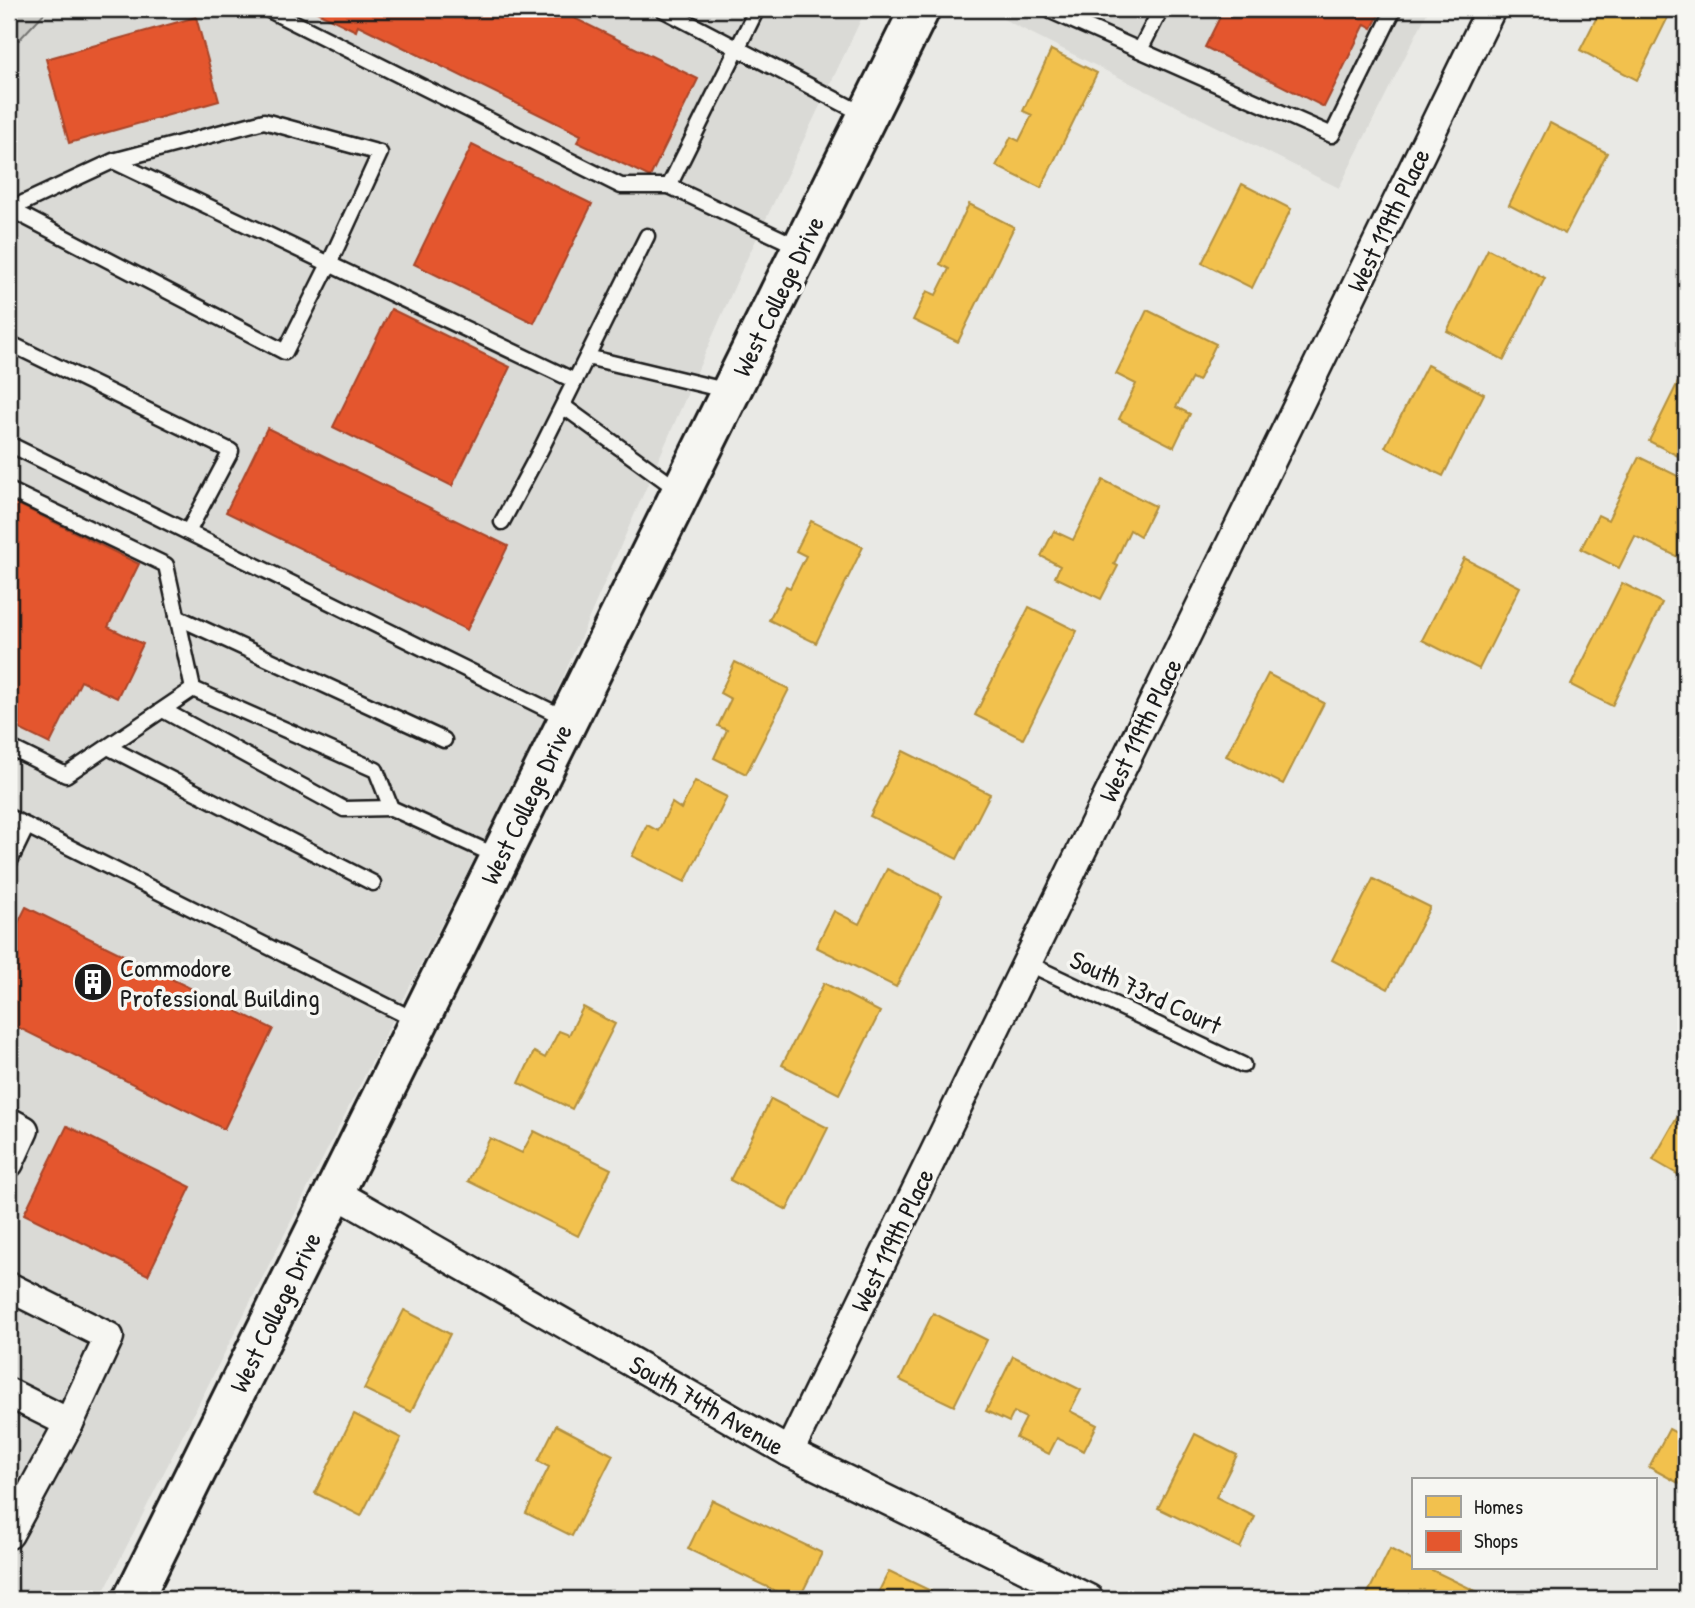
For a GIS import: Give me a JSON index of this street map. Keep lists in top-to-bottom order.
{
  "streets": {
    "main road": ["West College Drive"],
    "street": ["West 119th Place", "South 74th Avenue"],
    "lane": ["South 73rd Court"]
  },
  "crossings": [
    ["West 119th Place", "South 73rd Court"],
    ["West 119th Place", "South 74th Avenue"],
    ["West College Drive", "South 74th Avenue"]
  ],
  "places": {
    "building": ["Commodore Professional Building"]
  },
  "legend": ["Homes", "Shops"]
}
